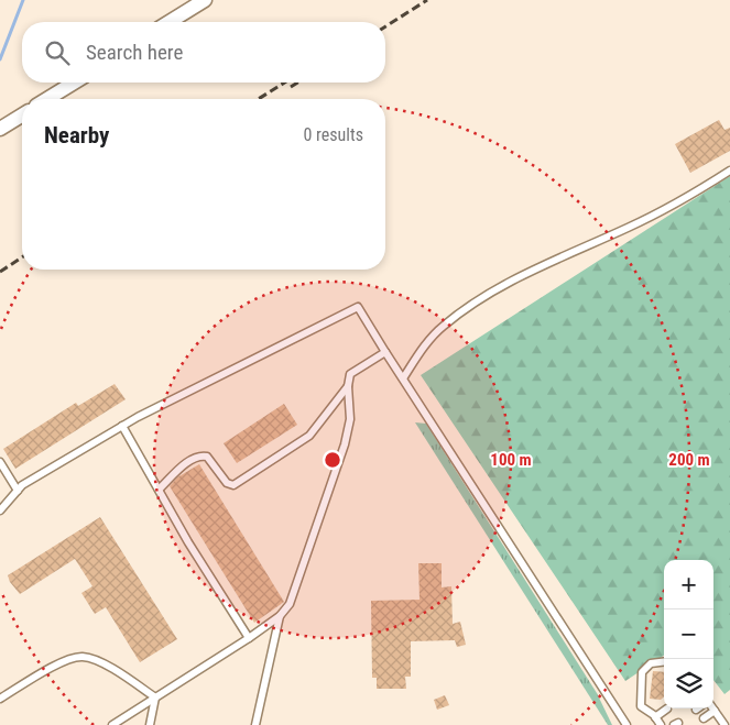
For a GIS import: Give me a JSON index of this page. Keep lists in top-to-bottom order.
{
  "page": {
    "search": "Search here",
    "heading": ["Nearby", "0 results"],
    "map_buttons": ["+", "−"]
  },
  "rings": ["100 m", "200 m"]
}
